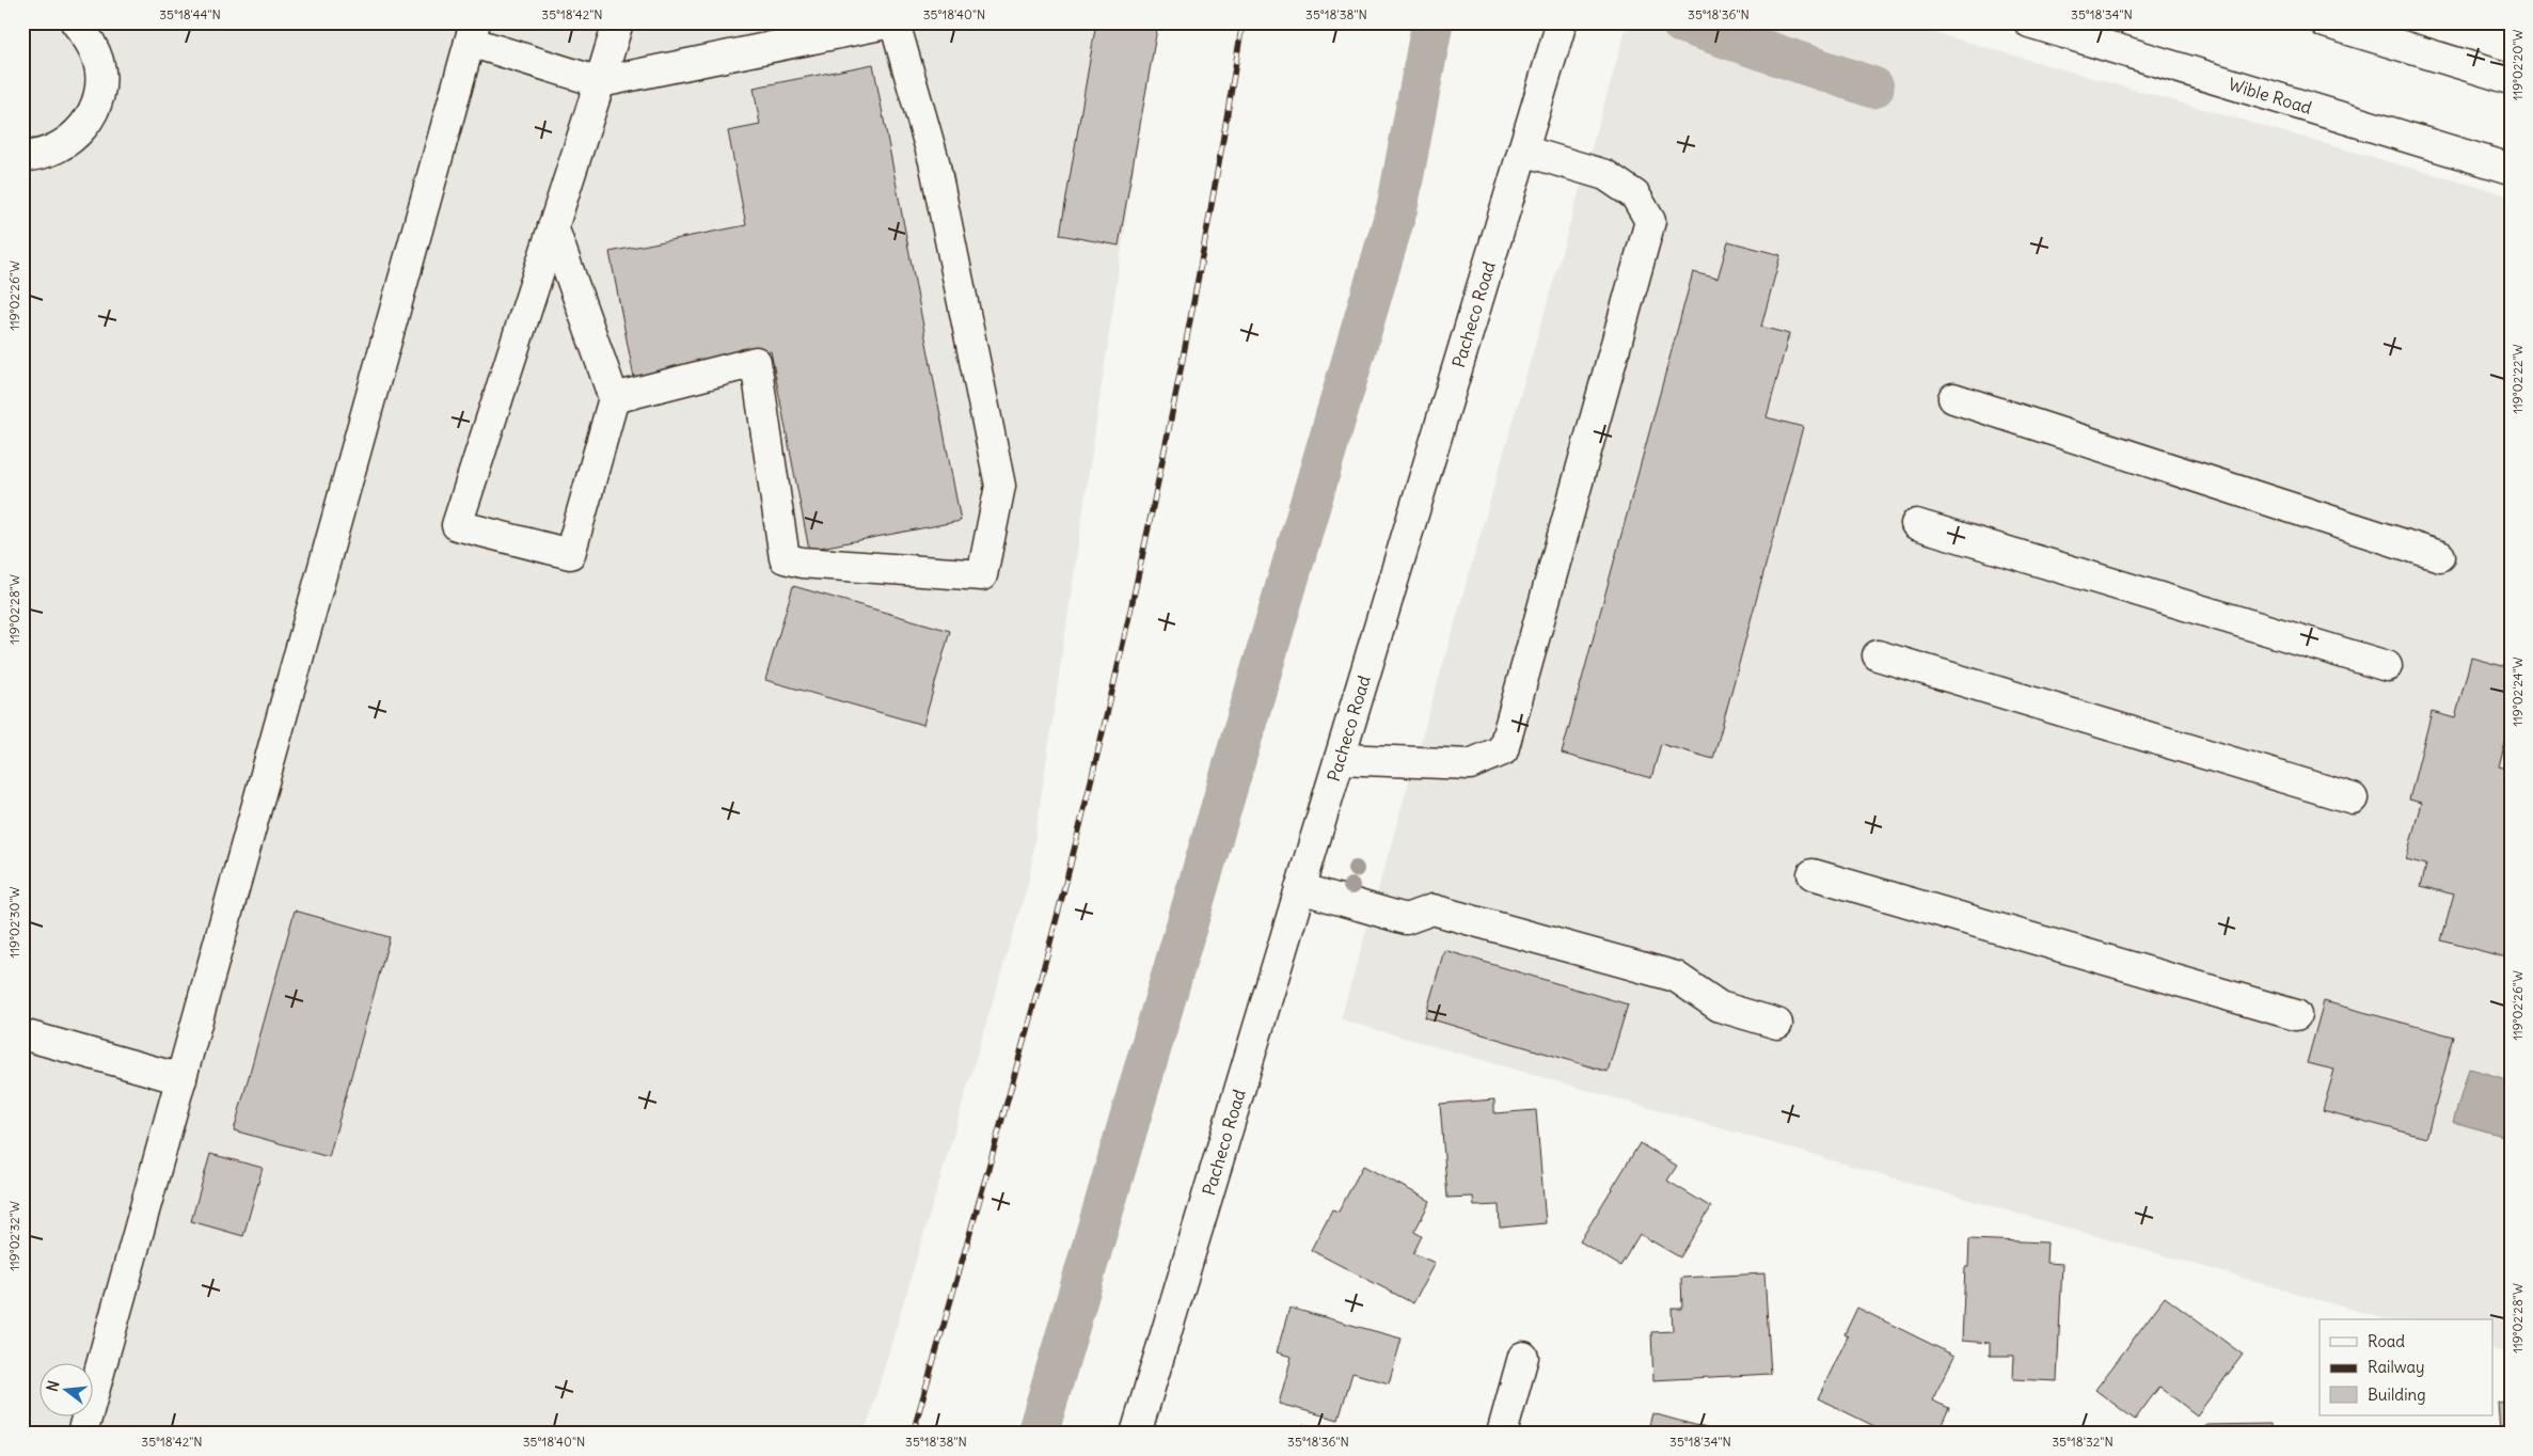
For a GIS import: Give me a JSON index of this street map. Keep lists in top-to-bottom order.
{
  "streets": {
    "street": ["Wible Road", "Pacheco Road"]
  },
  "legend": ["Road", "Railway", "Building"],
  "north": "left",
  "coordinates": [
    "35°18'44\"N",
    "35°18'42\"N",
    "35°18'40\"N",
    "35°18'38\"N",
    "35°18'36\"N",
    "35°18'34\"N",
    "119°02'20\"W",
    "119°02'26\"W",
    "119°02'22\"W",
    "119°02'28\"W",
    "119°02'24\"W",
    "119°02'30\"W",
    "119°02'32\"W",
    "35°18'32\"N"
  ]
}
